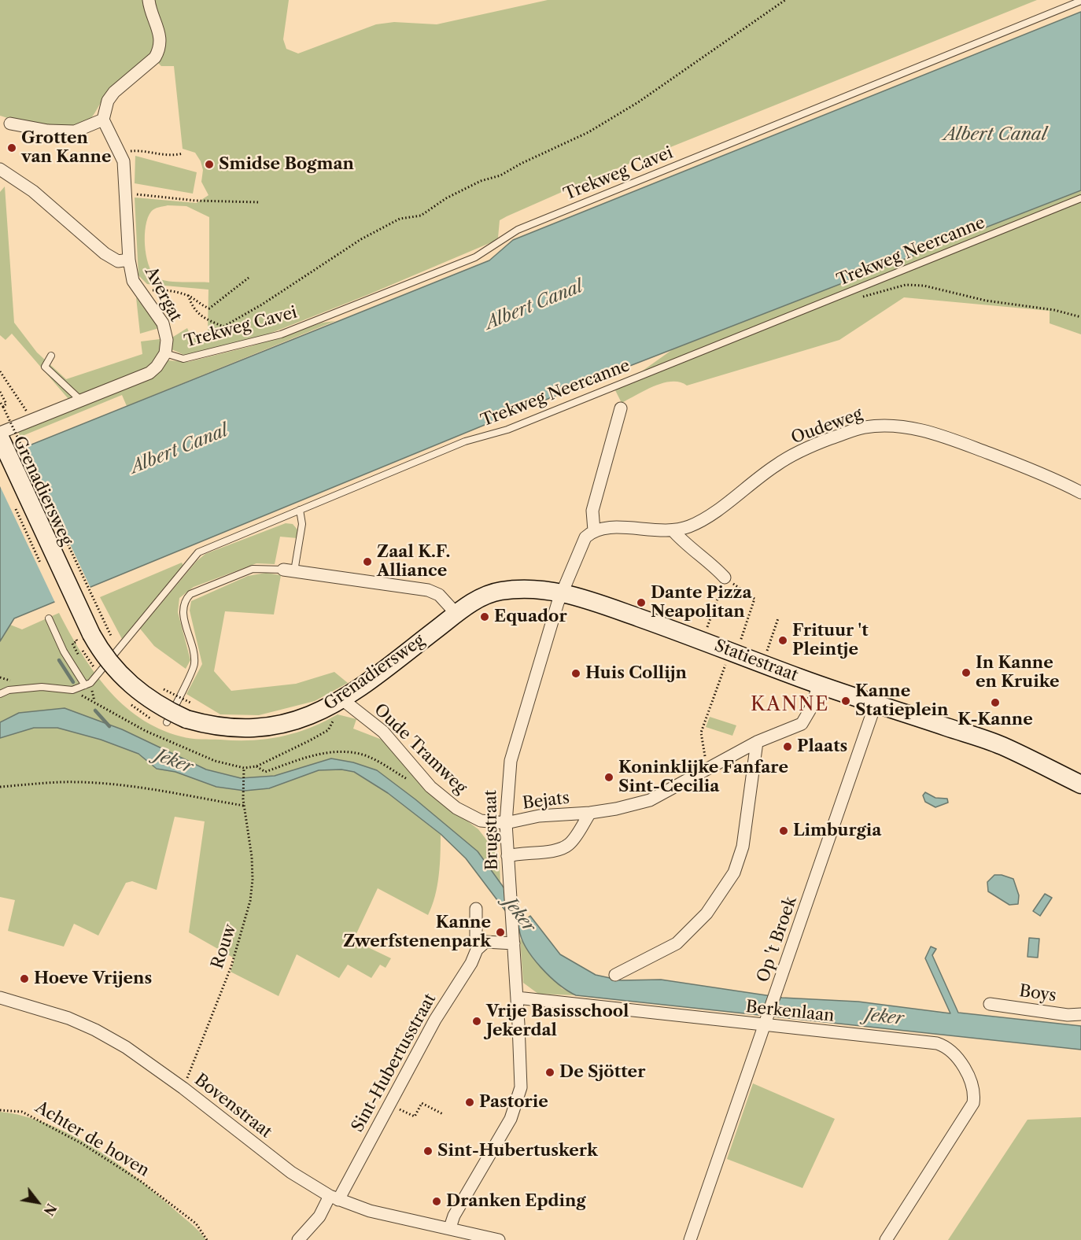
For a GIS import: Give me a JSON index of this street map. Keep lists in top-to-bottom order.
{
  "streets": {
    "main road": ["Grenadiersweg", "Statiestraat"],
    "street": [
      "Avergat",
      "Oudeweg",
      "Oude Tramweg",
      "Bejats",
      "Brugstraat",
      "Op 't Broek",
      "Boys",
      "Berkenlaan",
      "Sint-Hubertusstraat",
      "Bovenstraat"
    ],
    "lane": ["Trekweg Cavei", "Trekweg Neercanne"],
    "path": ["Rouw", "Achter de hoven"]
  },
  "crossings": [
    ["Trekweg Cavei", "Avergat"],
    ["Grenadiersweg", "Statiestraat"],
    ["Grenadiersweg", "Oude Tramweg"],
    ["Grenadiersweg", "Brugstraat"],
    ["Statiestraat", "Bejats"],
    ["Statiestraat", "Brugstraat"],
    ["Statiestraat", "Op 't Broek"],
    ["Oude Tramweg", "Bejats"],
    ["Oude Tramweg", "Brugstraat"],
    ["Bejats", "Brugstraat"],
    ["Brugstraat", "Berkenlaan"],
    ["Brugstraat", "Bovenstraat"],
    ["Op 't Broek", "Berkenlaan"],
    ["Rouw", "Bovenstraat"],
    ["Sint-Hubertusstraat", "Bovenstraat"]
  ],
  "districts": ["KANNE"],
  "water": ["Albert Canal", "Jeker"],
  "places": [
    "Grotten van Kanne",
    "Smidse Bogman",
    "Zaal K.F. Alliance",
    "Dante Pizza Neapolitan",
    "Equador",
    "Frituur 't Pleintje",
    "In Kanne en Kruike",
    "Huis Collijn",
    "Kanne Statieplein",
    "K-Kanne",
    "Plaats",
    "Koninklijke Fanfare Sint-Cecilia",
    "Limburgia",
    "Kanne Zwerfstenenpark",
    "Hoeve Vrijens",
    "Vrije Basisschool Jekerdal",
    "De Sjötter",
    "Pastorie",
    "Sint-Hubertuskerk",
    "Dranken Epding"
  ],
  "north": "bottom right"
}
